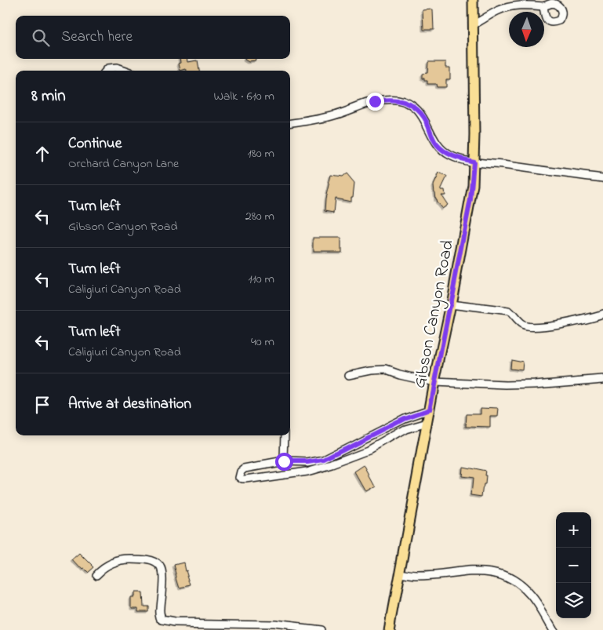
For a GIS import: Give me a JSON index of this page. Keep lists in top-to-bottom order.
{
  "streets": {
    "main road": ["Gibson Canyon Road"]
  },
  "north": "bottom",
  "page": {
    "search": "Search here",
    "heading": ["8 min", "Walk · 610 m"],
    "list": [
      ["Continue", "Orchard Canyon Lane", "180 m"],
      ["Turn left", "Gibson Canyon Road", "280 m"],
      ["Turn left", "Caligiuri Canyon Road", "110 m"],
      ["Turn left", "Caligiuri Canyon Road", "40 m"],
      "Arrive at destination"
    ],
    "map_buttons": ["+", "−"]
  }
}
